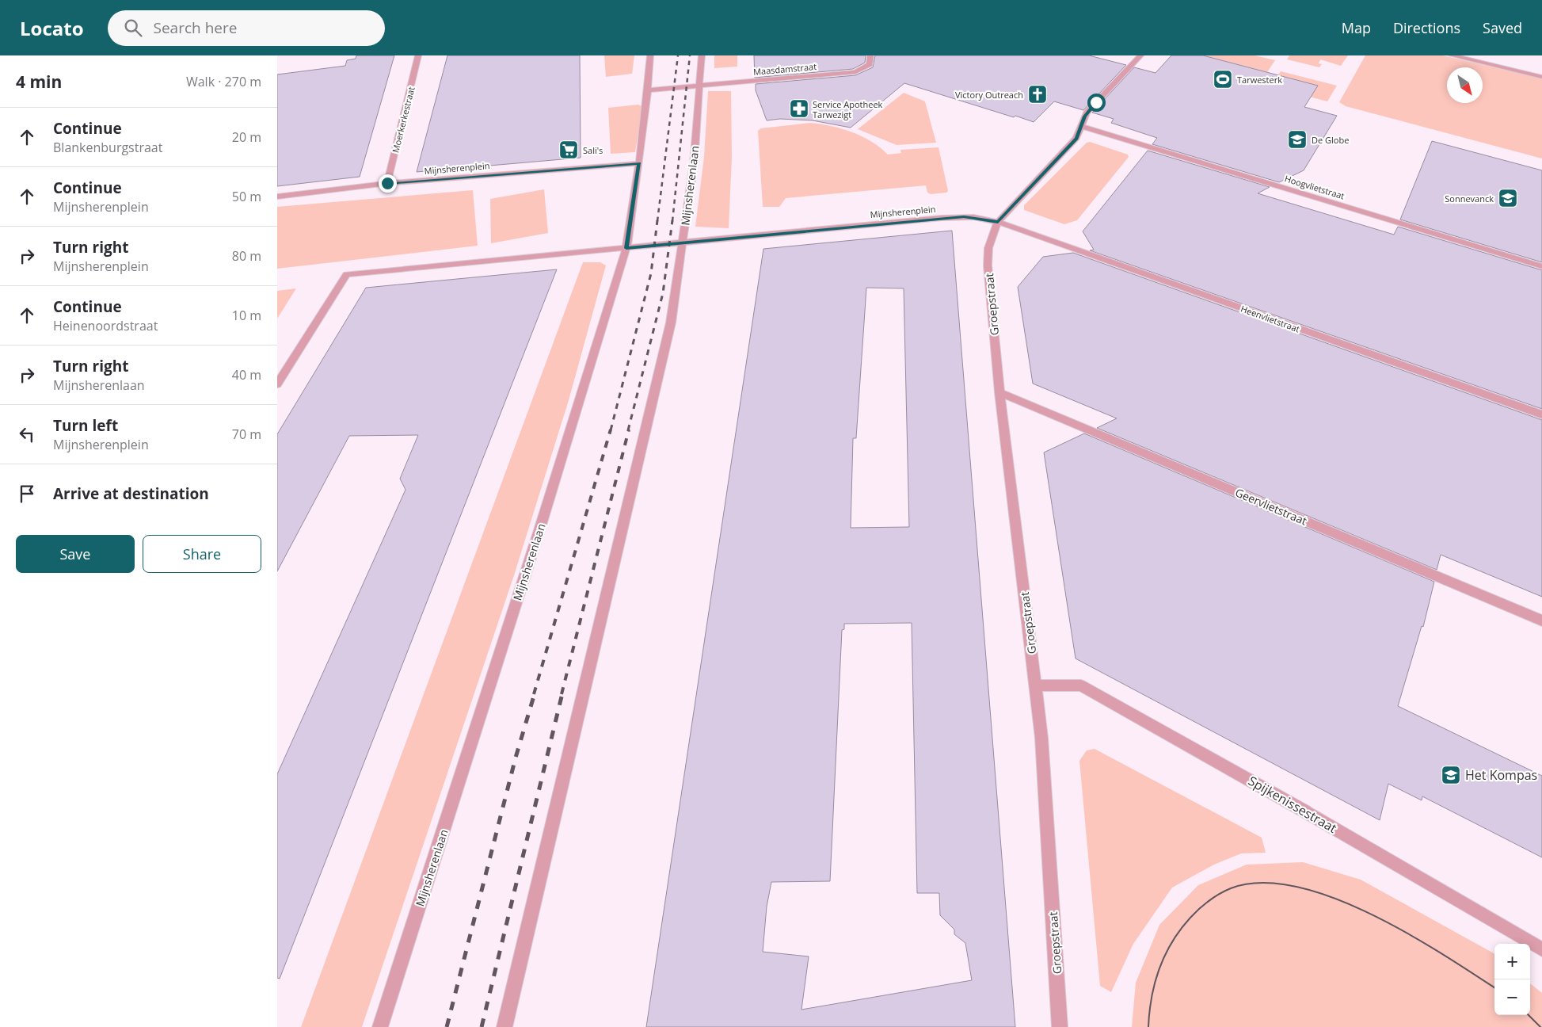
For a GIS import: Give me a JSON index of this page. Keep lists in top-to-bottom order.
{
  "streets": {
    "street": [
      "Maasdamstraat",
      "Moerkerkestraat",
      "Mijnsherenplein",
      "Mijnsherenlaan",
      "Hoogvlietstraat",
      "Groepstraat",
      "Heenvlietstraat",
      "Geervlietstraat",
      "Spijkenissestraat"
    ]
  },
  "crossings": [
    ["Maasdamstraat", "Mijnsherenlaan"],
    ["Moerkerkestraat", "Mijnsherenplein"],
    ["Mijnsherenplein", "Mijnsherenlaan"],
    ["Mijnsherenplein", "Groepstraat"],
    ["Mijnsherenplein", "Heenvlietstraat"],
    ["Groepstraat", "Heenvlietstraat"],
    ["Groepstraat", "Geervlietstraat"],
    ["Groepstraat", "Spijkenissestraat"]
  ],
  "places": {
    "sports": ["Tarwesterk"],
    "church": ["Victory Outreach"],
    "pharmacy": ["Service Apotheek Tarwezigt"],
    "school or university": ["De Globe", "Sonnevanck", "Het Kompas"],
    "supermarket": ["Sali's"]
  },
  "north": "bottom right",
  "page": {
    "header": "Locato",
    "search": "Search here",
    "nav": ["Map", "Directions", "Saved"],
    "heading": ["4 min", "Walk · 270 m"],
    "list": [
      ["Continue", "Blankenburgstraat", "20 m"],
      ["Continue", "Mijnsherenplein", "50 m"],
      ["Turn right", "Mijnsherenplein", "80 m"],
      ["Continue", "Heinenoordstraat", "10 m"],
      ["Turn right", "Mijnsherenlaan", "40 m"],
      ["Turn left", "Mijnsherenplein", "70 m"],
      "Arrive at destination"
    ],
    "buttons": ["Save", "Share"],
    "map_buttons": ["+", "−"]
  }
}
